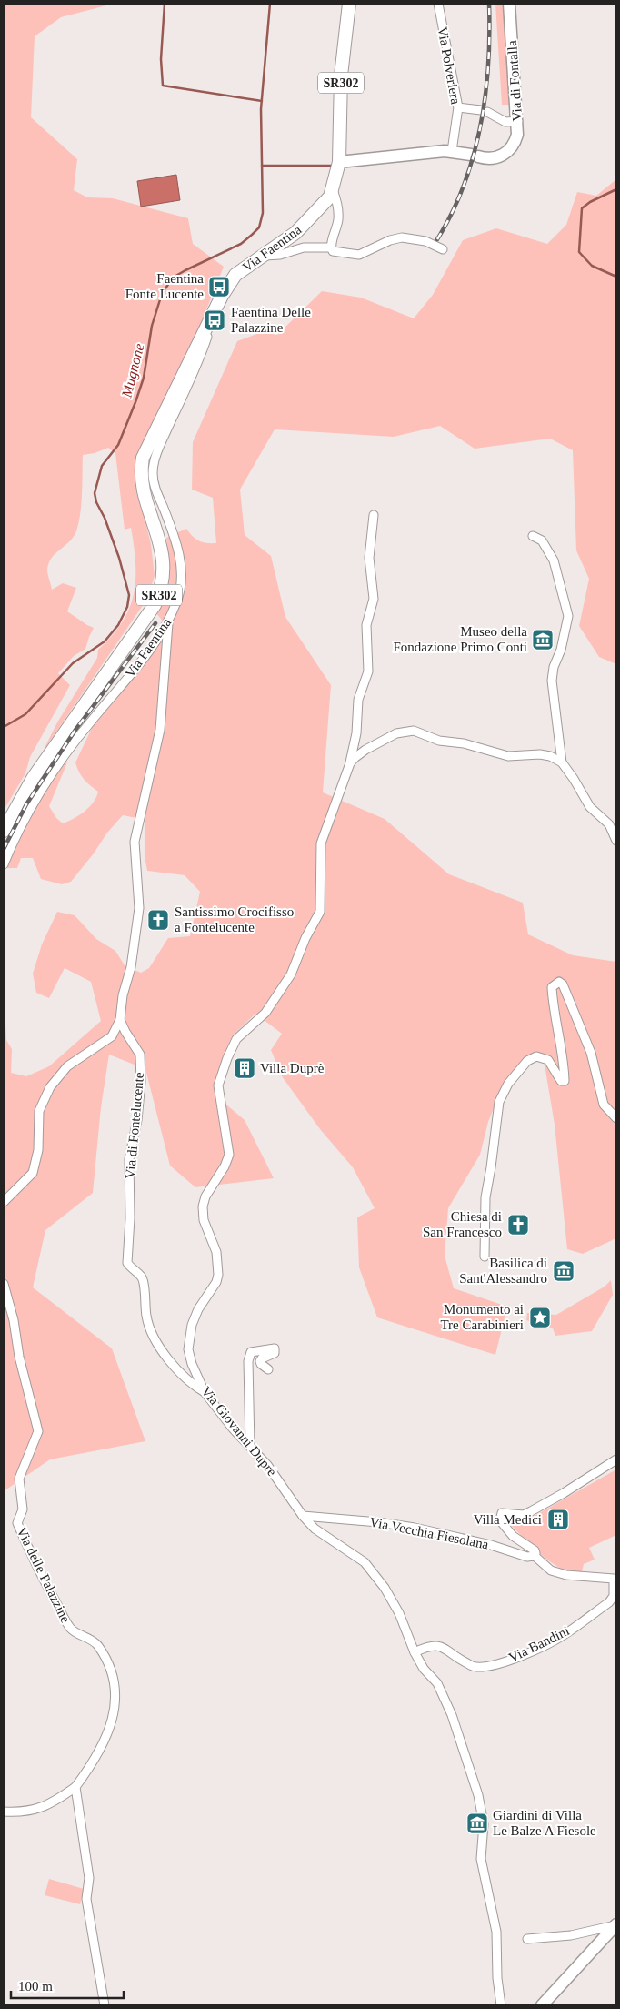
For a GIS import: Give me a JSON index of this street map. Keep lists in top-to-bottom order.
{
  "streets": {
    "main road": ["SR302", "Via Faentina"],
    "street": [
      "Via Polveriera",
      "Via di Fontalla",
      "Via di Fontelucente",
      "Via Giovanni Duprè",
      "Via Vecchia Fiesolana",
      "Via delle Palazzine",
      "Via Bandini"
    ]
  },
  "crossings": [
    ["Via Polveriera", "Via di Fontalla"],
    ["Via di Fontelucente", "Via Giovanni Duprè"],
    ["Via Giovanni Duprè", "Via Vecchia Fiesolana"],
    ["Via Vecchia Fiesolana", "Via Bandini"]
  ],
  "water": ["Mugnone"],
  "places": {
    "bus stop": ["Faentina Fonte Lucente", "Faentina Delle Palazzine"],
    "museum": ["Museo della Fondazione Primo Conti", "Basilica di Sant'Alessandro", "Giardini di Villa Le Balze A Fiesole"],
    "church": ["Santissimo Crocifisso a Fontelucente", "Chiesa di San Francesco"],
    "building": ["Villa Duprè", "Villa Medici"],
    "place": ["Monumento ai Tre Carabinieri"]
  },
  "scale_bar": "100 m"
}
